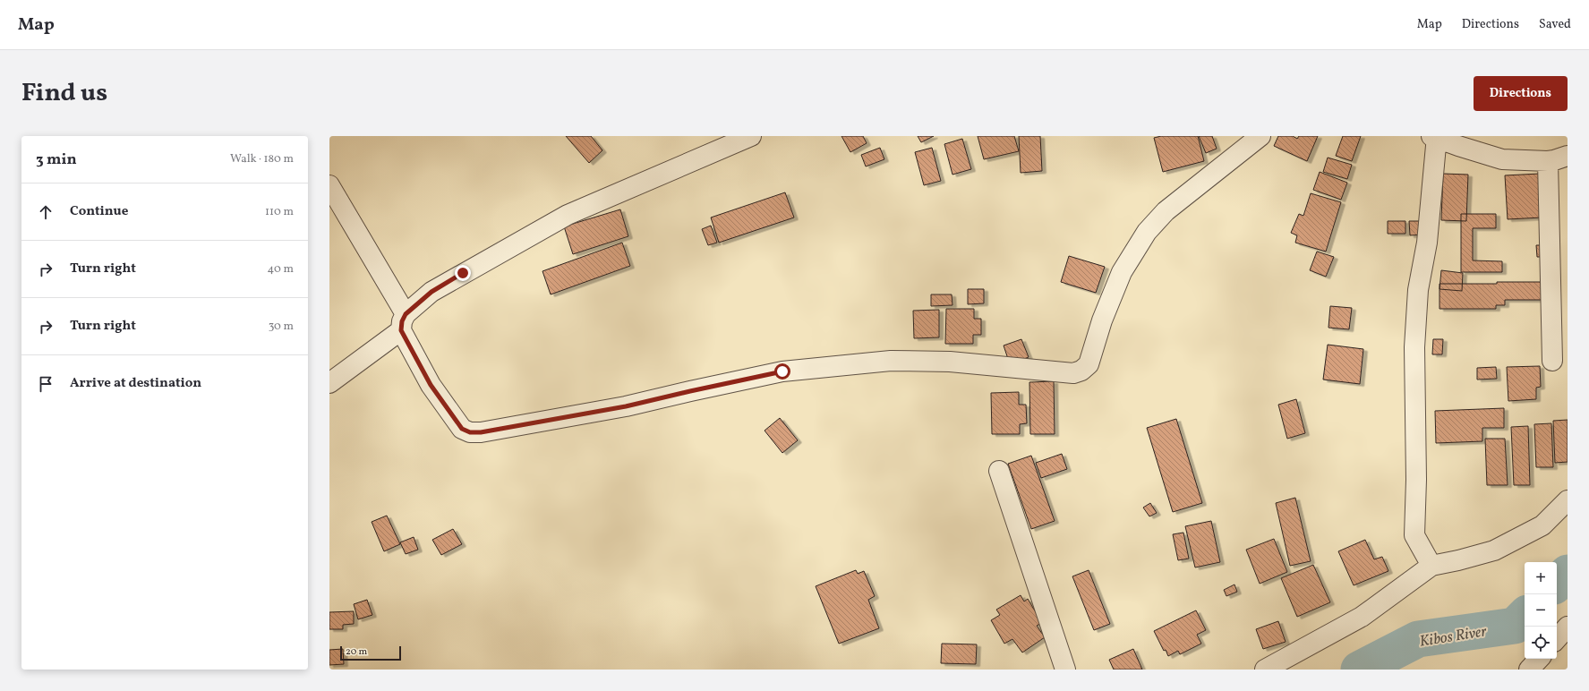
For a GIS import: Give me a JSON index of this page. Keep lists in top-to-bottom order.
{
  "water": ["Kibos River"],
  "scale_bar": "20 m",
  "page": {
    "header": "Map",
    "nav": ["Map", "Directions", "Saved"],
    "title": "Find us",
    "buttons": "Directions",
    "heading": ["3 min", "Walk · 180 m"],
    "list": [
      ["Continue", "110 m"],
      ["Turn right", "40 m"],
      ["Turn right", "30 m"],
      "Arrive at destination"
    ],
    "map_buttons": ["+", "−"],
    "scale": "20 m"
  }
}
